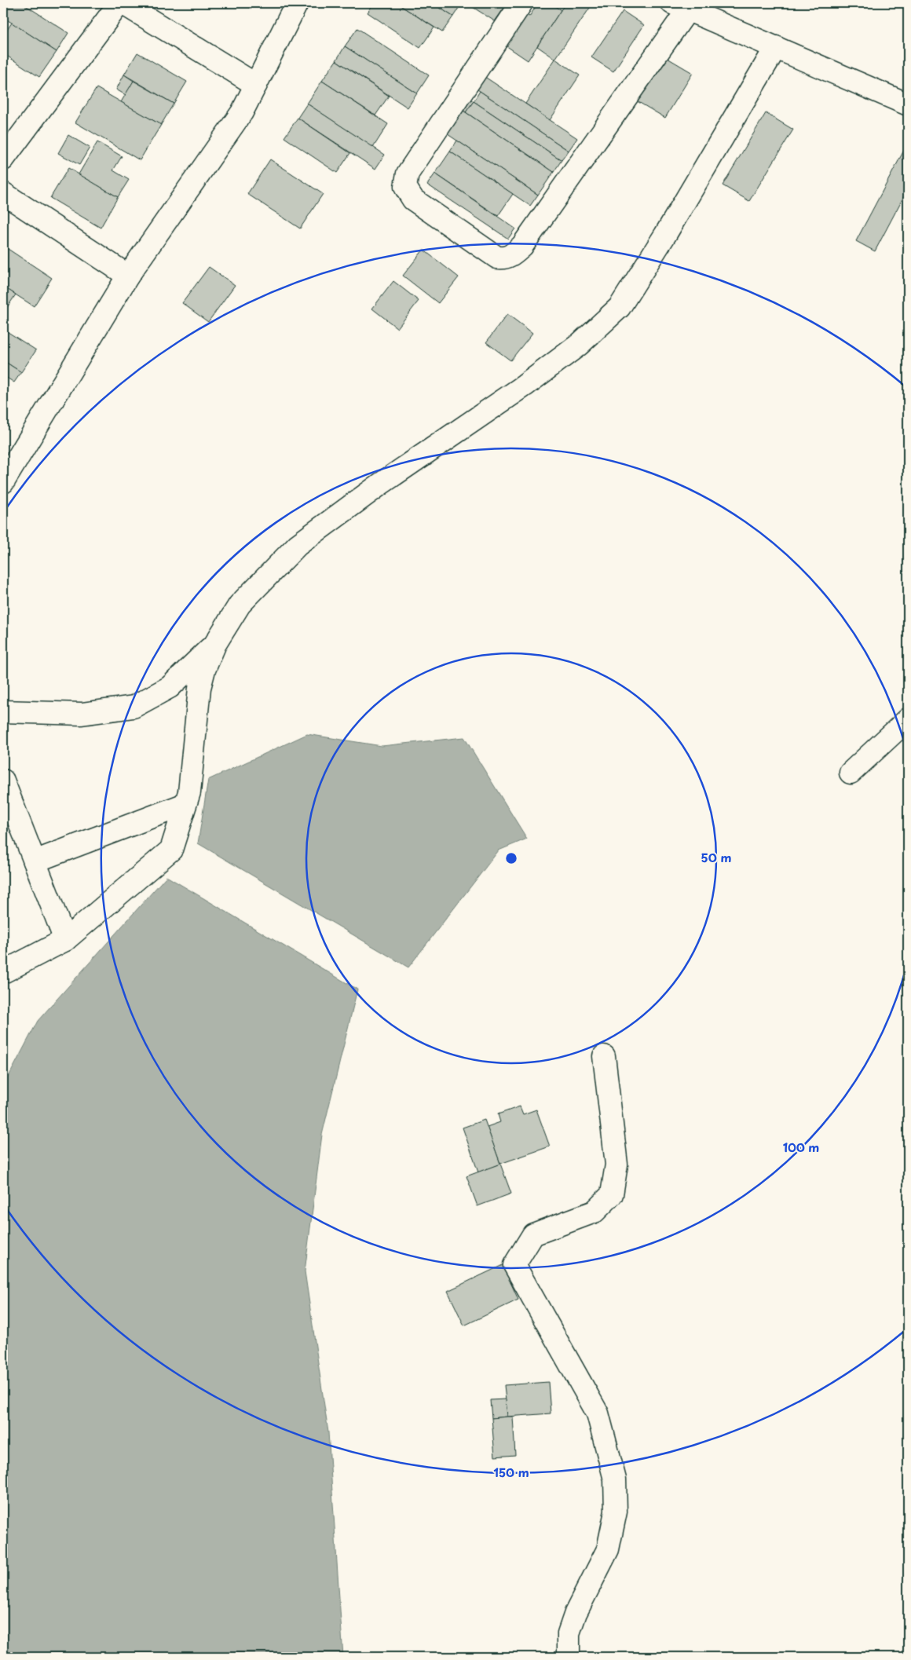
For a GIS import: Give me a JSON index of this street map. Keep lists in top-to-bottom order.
{
  "rings": ["50 m", "100 m", "150 m"]
}
